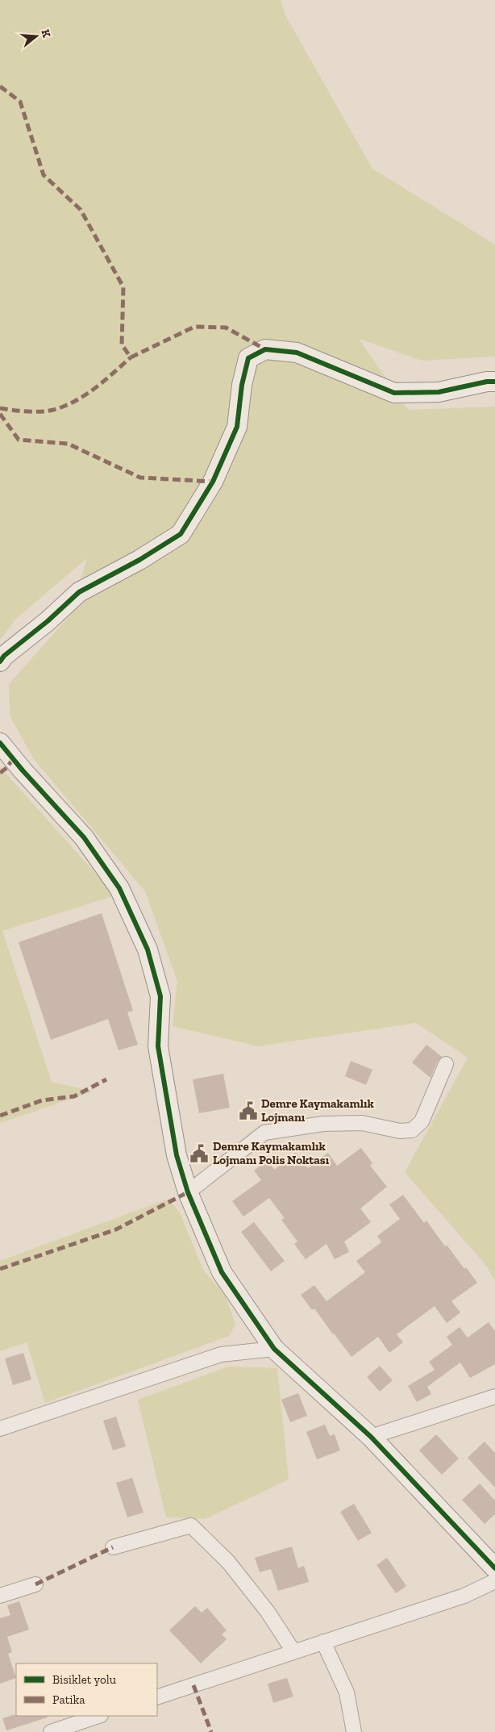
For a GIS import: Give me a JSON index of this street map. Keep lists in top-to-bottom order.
{
  "places": {
    "public building": ["Demre Kaymakamlık Lojmanı", "Demre Kaymakamlık Lojmanı Polis Noktası"]
  },
  "legend": ["Bisiklet yolu", "Patika"],
  "north": "right"
}
